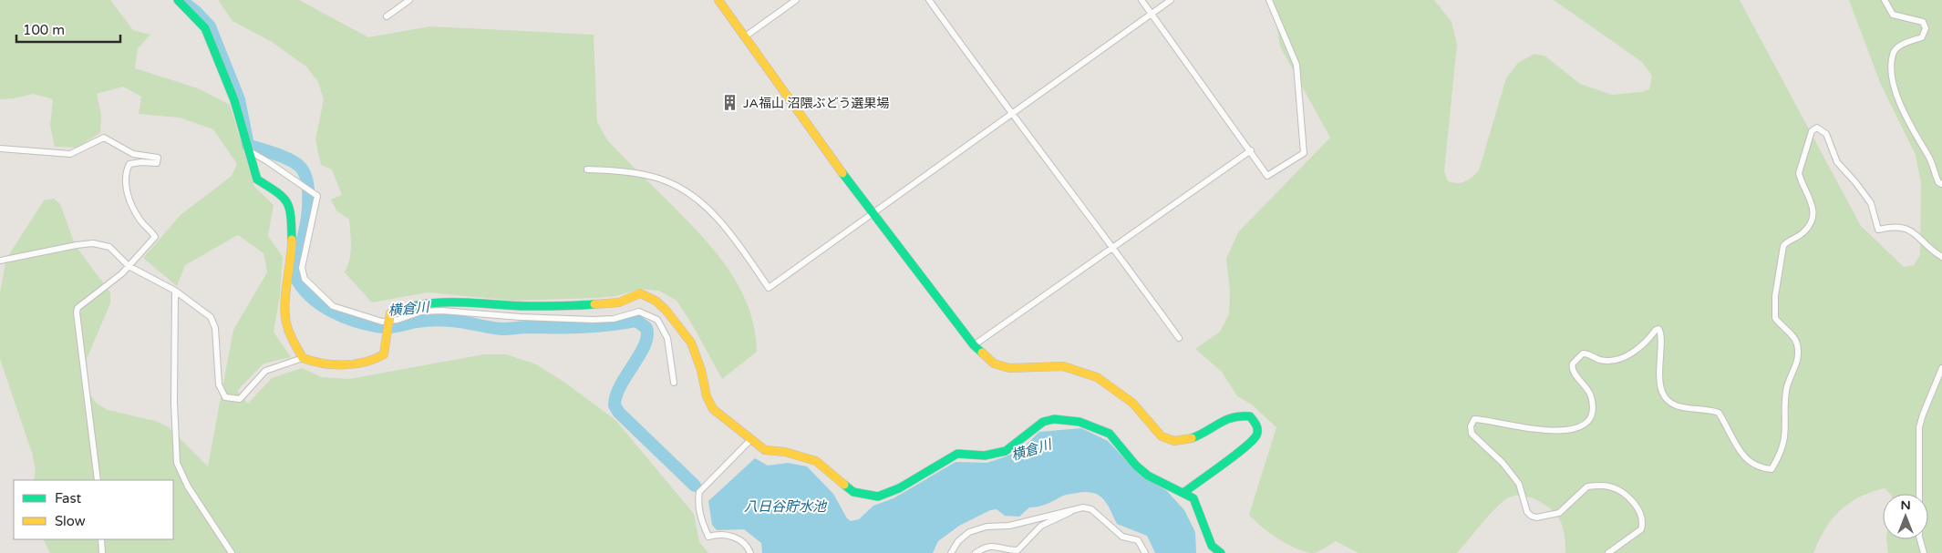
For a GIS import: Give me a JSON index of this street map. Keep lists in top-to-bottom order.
{
  "water": ["横倉川", "八日谷貯水池"],
  "places": {
    "building": ["JA福山 沼隈ぶどう選果場"]
  },
  "legend": ["Fast", "Slow"],
  "scale_bar": "100 m",
  "north": "top"
}
